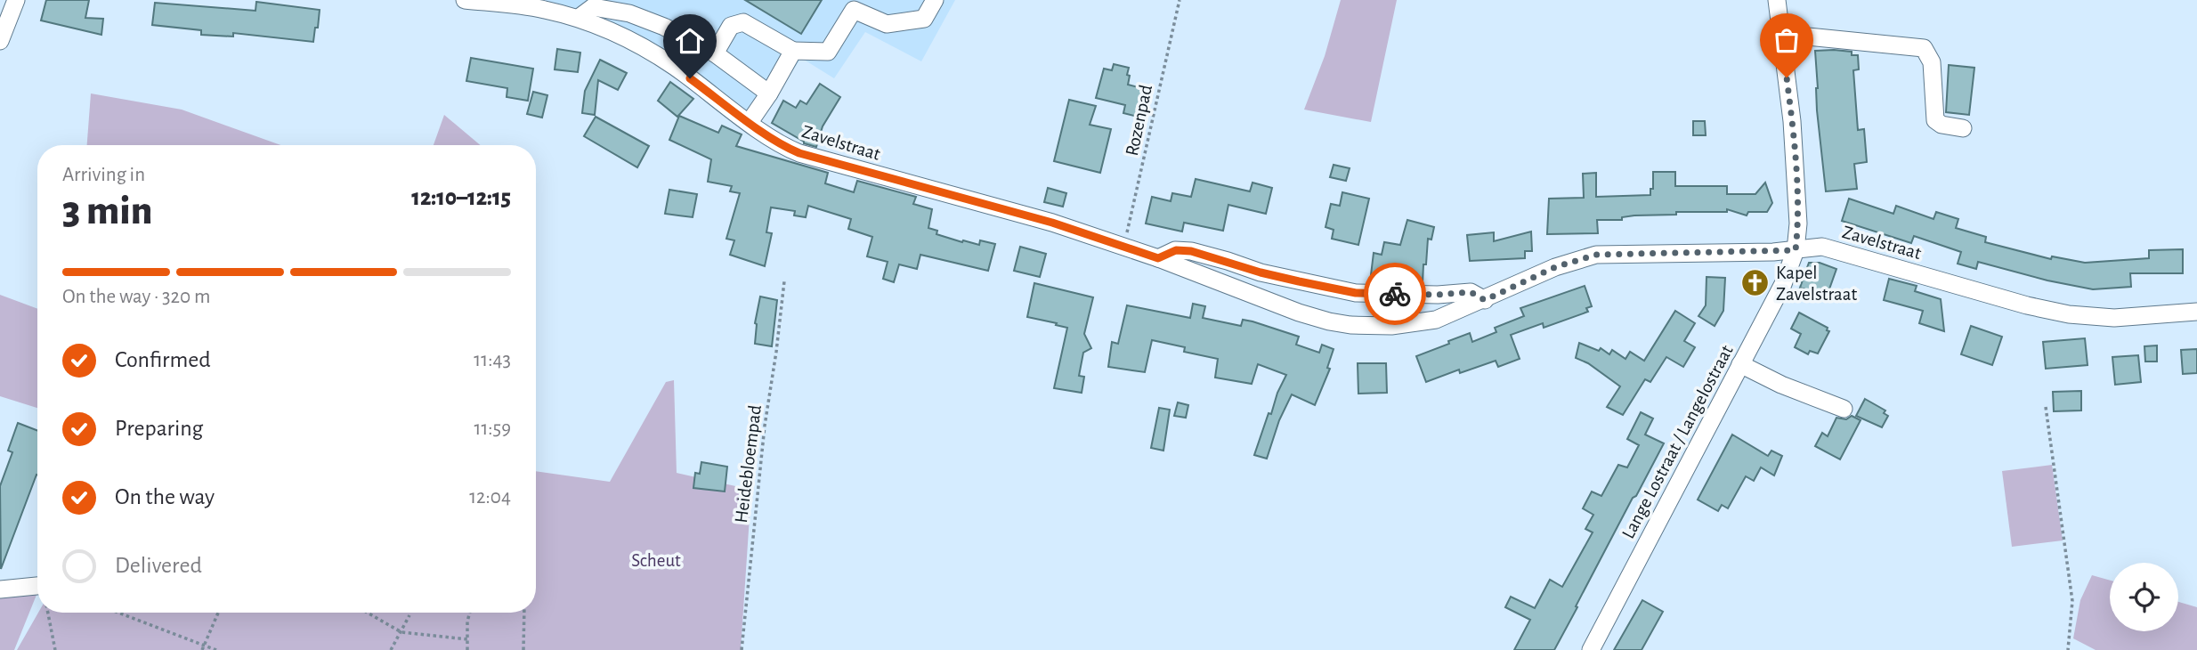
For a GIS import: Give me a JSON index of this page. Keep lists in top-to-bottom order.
{
  "streets": {
    "street": ["Zavelstraat", "Lange Lostraat / Langelostraat"],
    "path": ["Rozenpad", "Heidebloempad"]
  },
  "crossings": [
    ["Rozenpad", "Zavelstraat"],
    ["Zavelstraat", "Lange Lostraat / Langelostraat"]
  ],
  "parks": ["Scheut"],
  "places": {
    "church": ["Kapel Zavelstraat"]
  },
  "page": {
    "heading": ["3 min", "Arriving in", "12:10–12:15"],
    "bar": "On the way · 320 m",
    "list": [
      ["Confirmed", "11:43"],
      ["Preparing", "11:59"],
      ["On the way", "12:04"],
      "Delivered"
    ]
  }
}
